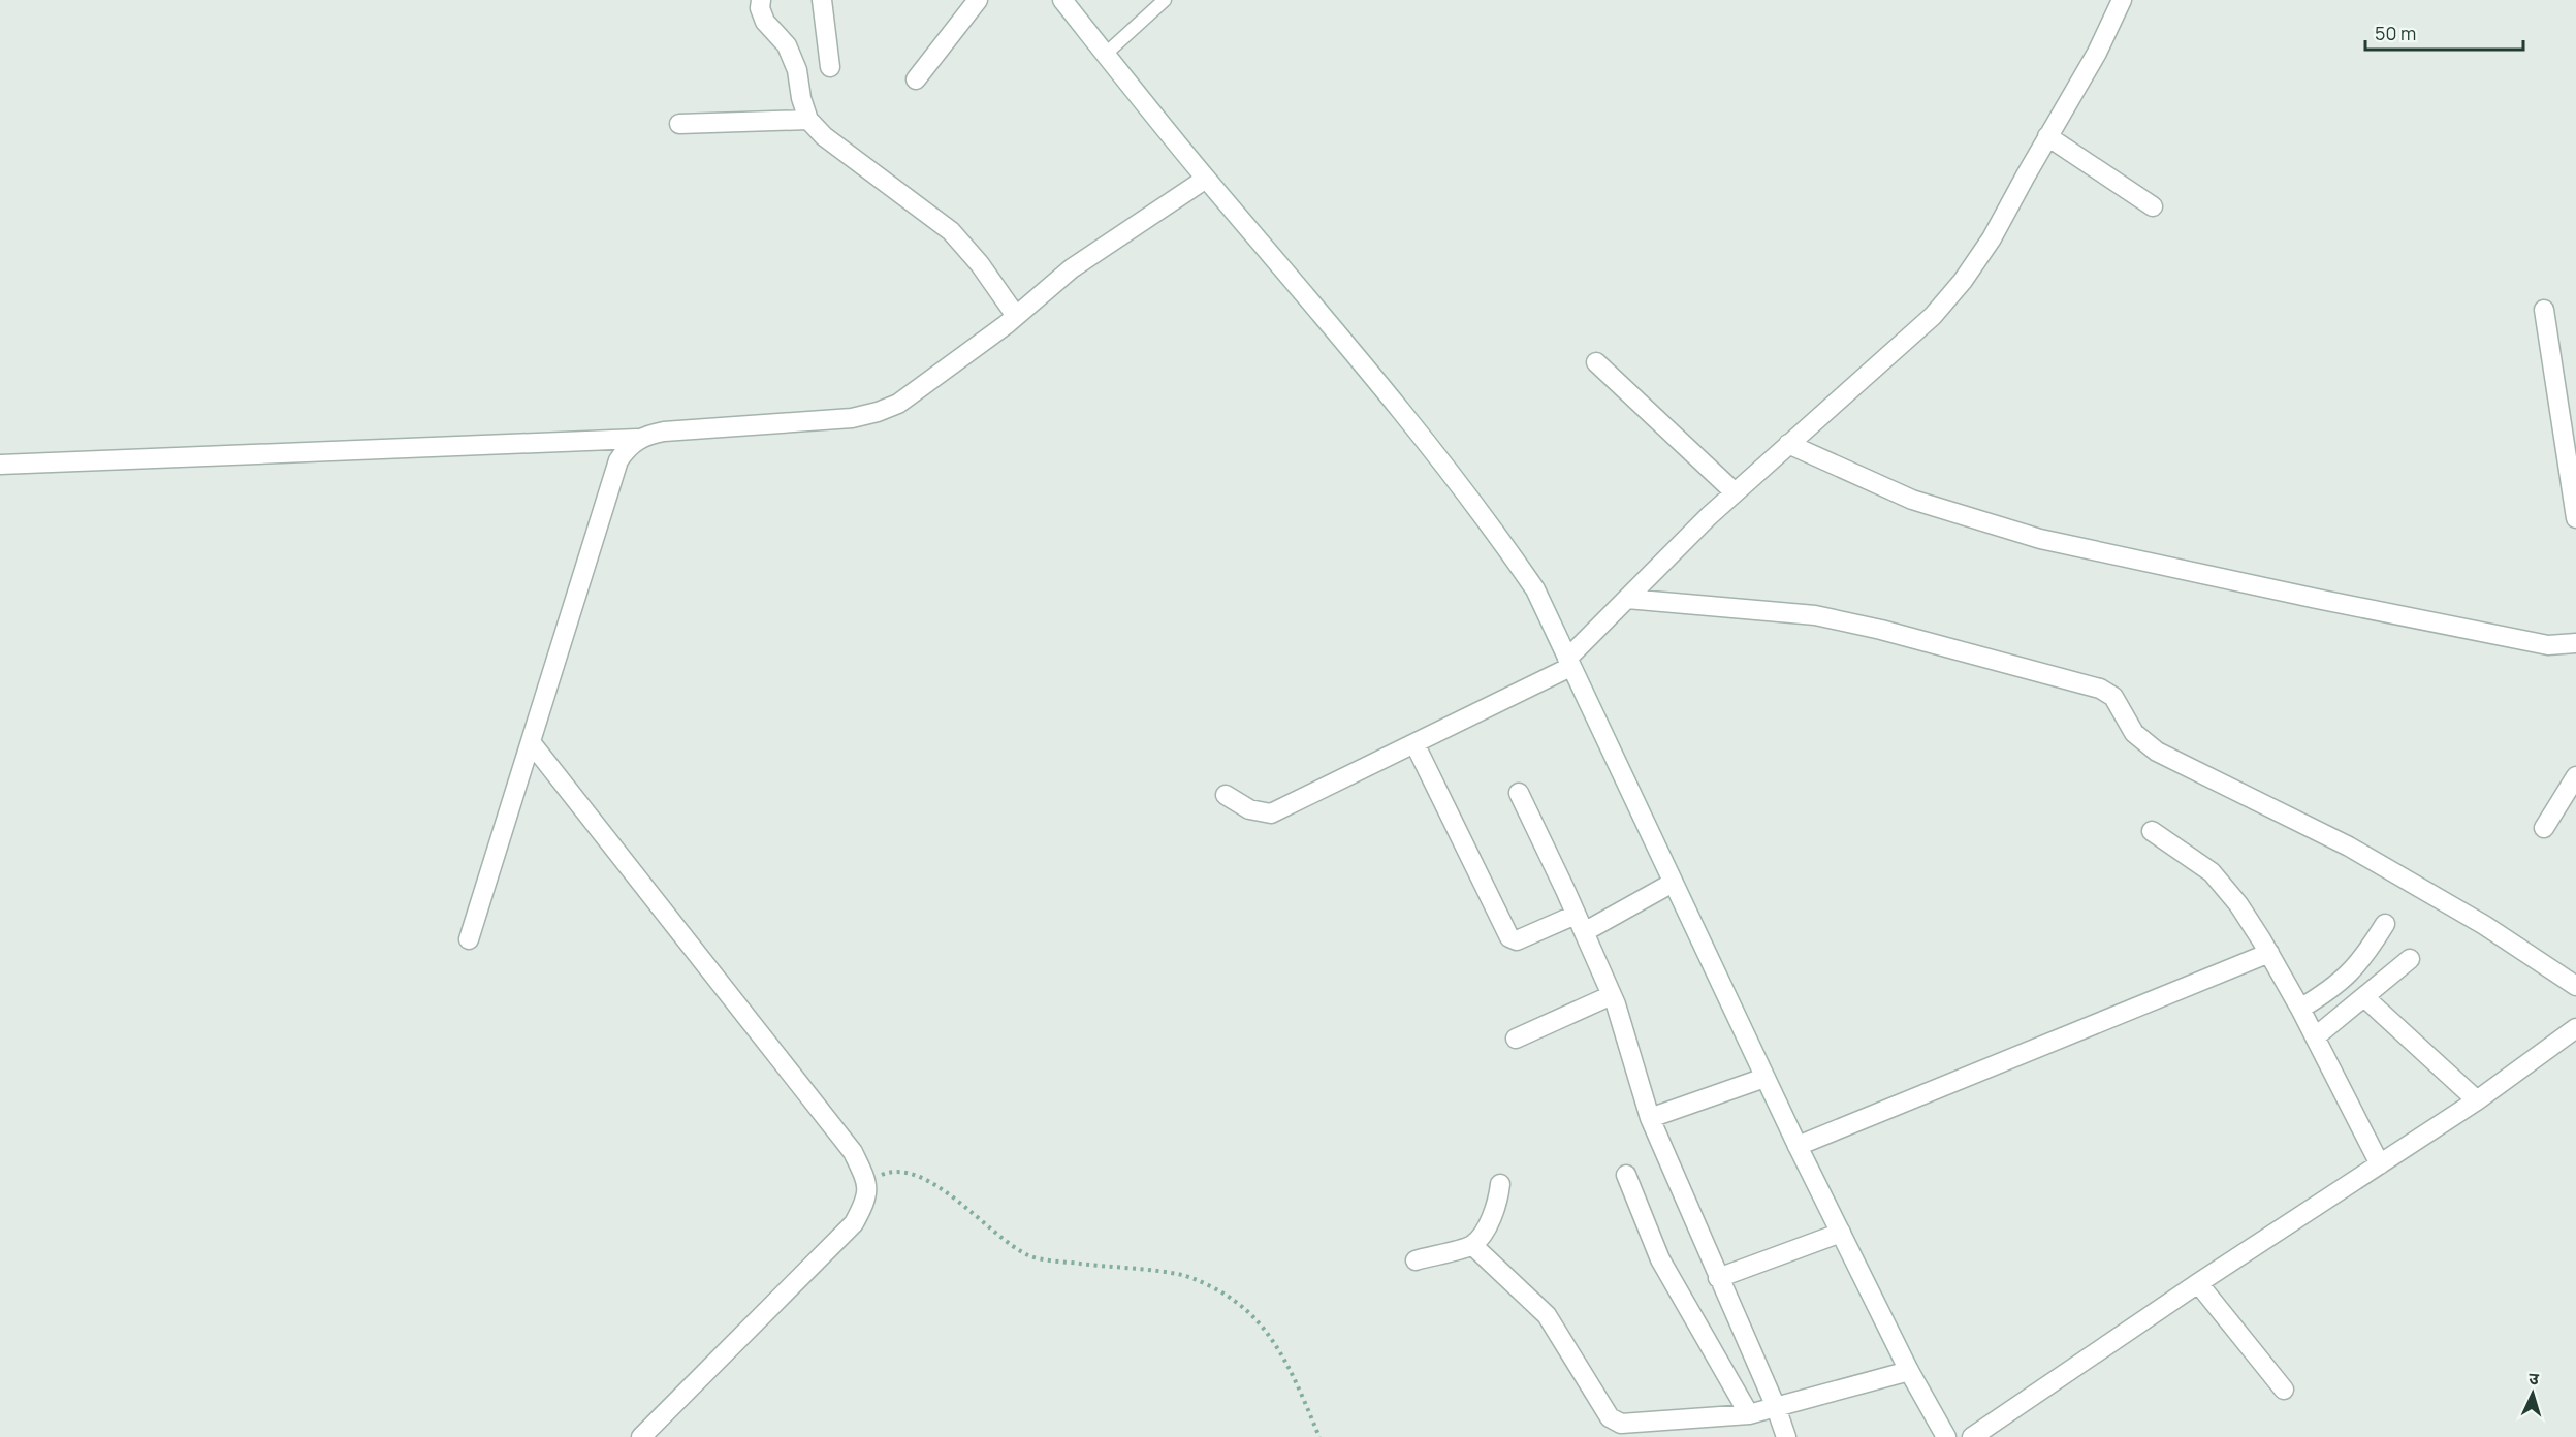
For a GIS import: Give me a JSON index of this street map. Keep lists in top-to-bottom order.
{
  "scale_bar": "50 m",
  "north": "top"
}
